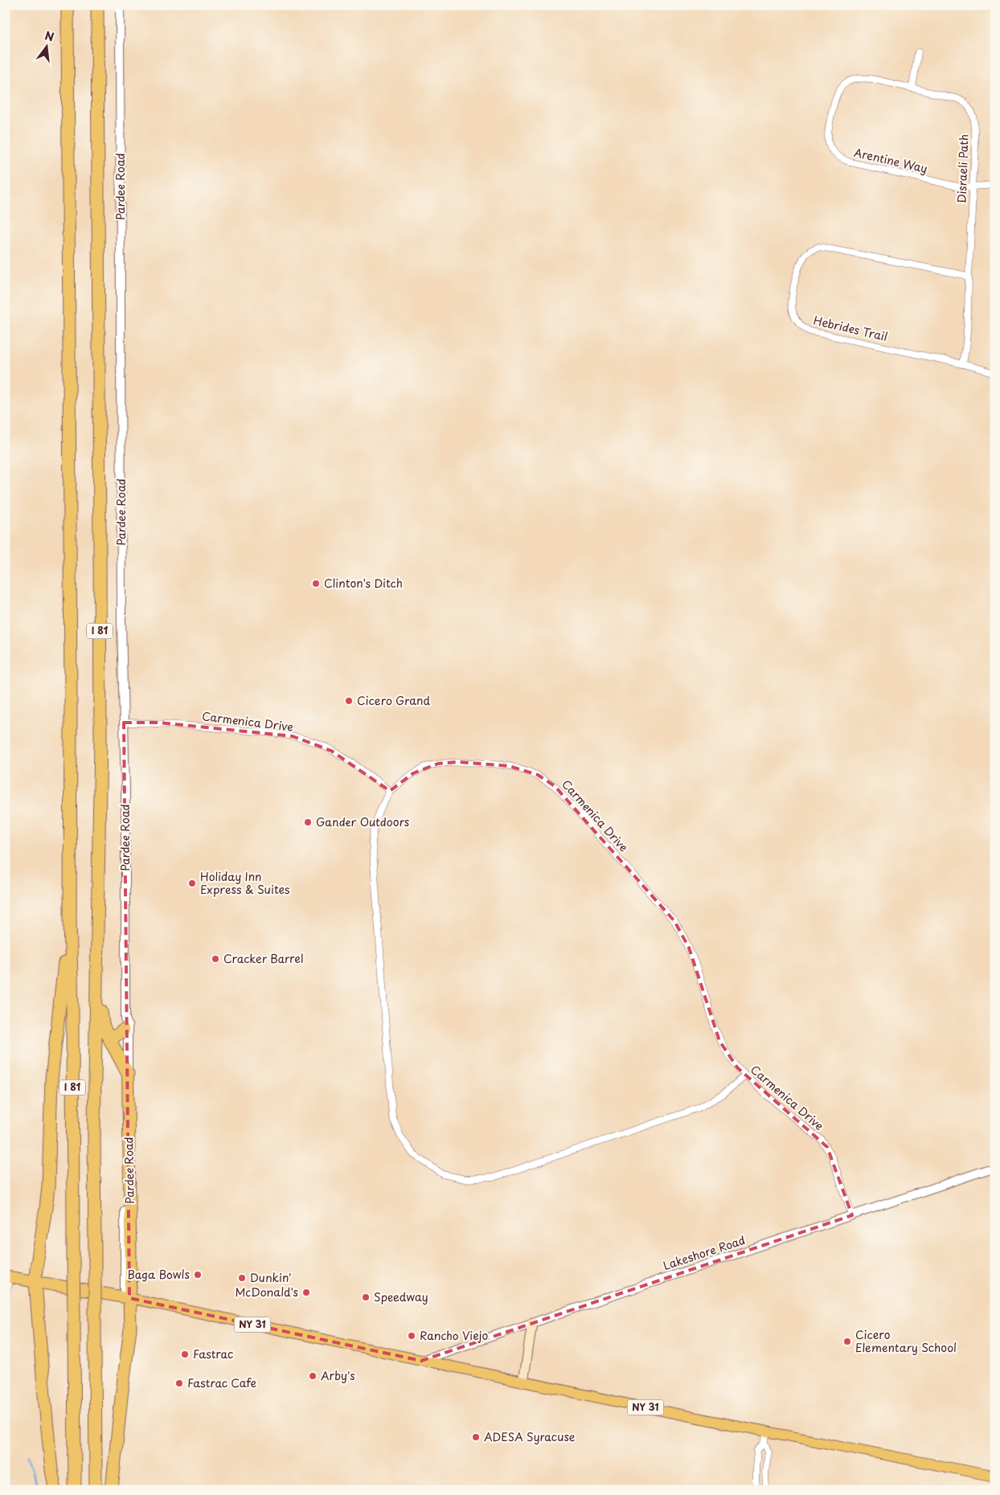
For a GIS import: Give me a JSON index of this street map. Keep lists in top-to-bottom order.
{
  "streets": {
    "highway": ["Pardee Road", "I 81", "NY 31"],
    "street": [
      "Arentine Way",
      "Disraeli Path",
      "Hebrides Trail",
      "Carmenica Drive",
      "Lakeshore Road"
    ]
  },
  "crossings": [
    ["Arentine Way", "Disraeli Path"],
    ["Disraeli Path", "Hebrides Trail"],
    ["Pardee Road", "Carmenica Drive"],
    ["Pardee Road", "NY 31"],
    ["Carmenica Drive", "Lakeshore Road"],
    ["Lakeshore Road", "NY 31"]
  ],
  "places": [
    "Clinton's Ditch",
    "Cicero Grand",
    "Gander Outdoors",
    "Holiday Inn Express & Suites",
    "Cracker Barrel",
    "Baga Bowls",
    "Dunkin'",
    "McDonald's",
    "Speedway",
    "Rancho Viejo",
    "Cicero Elementary School",
    "Fastrac",
    "Arby's",
    "Fastrac Cafe",
    "ADESA Syracuse"
  ],
  "north": "top"
}
